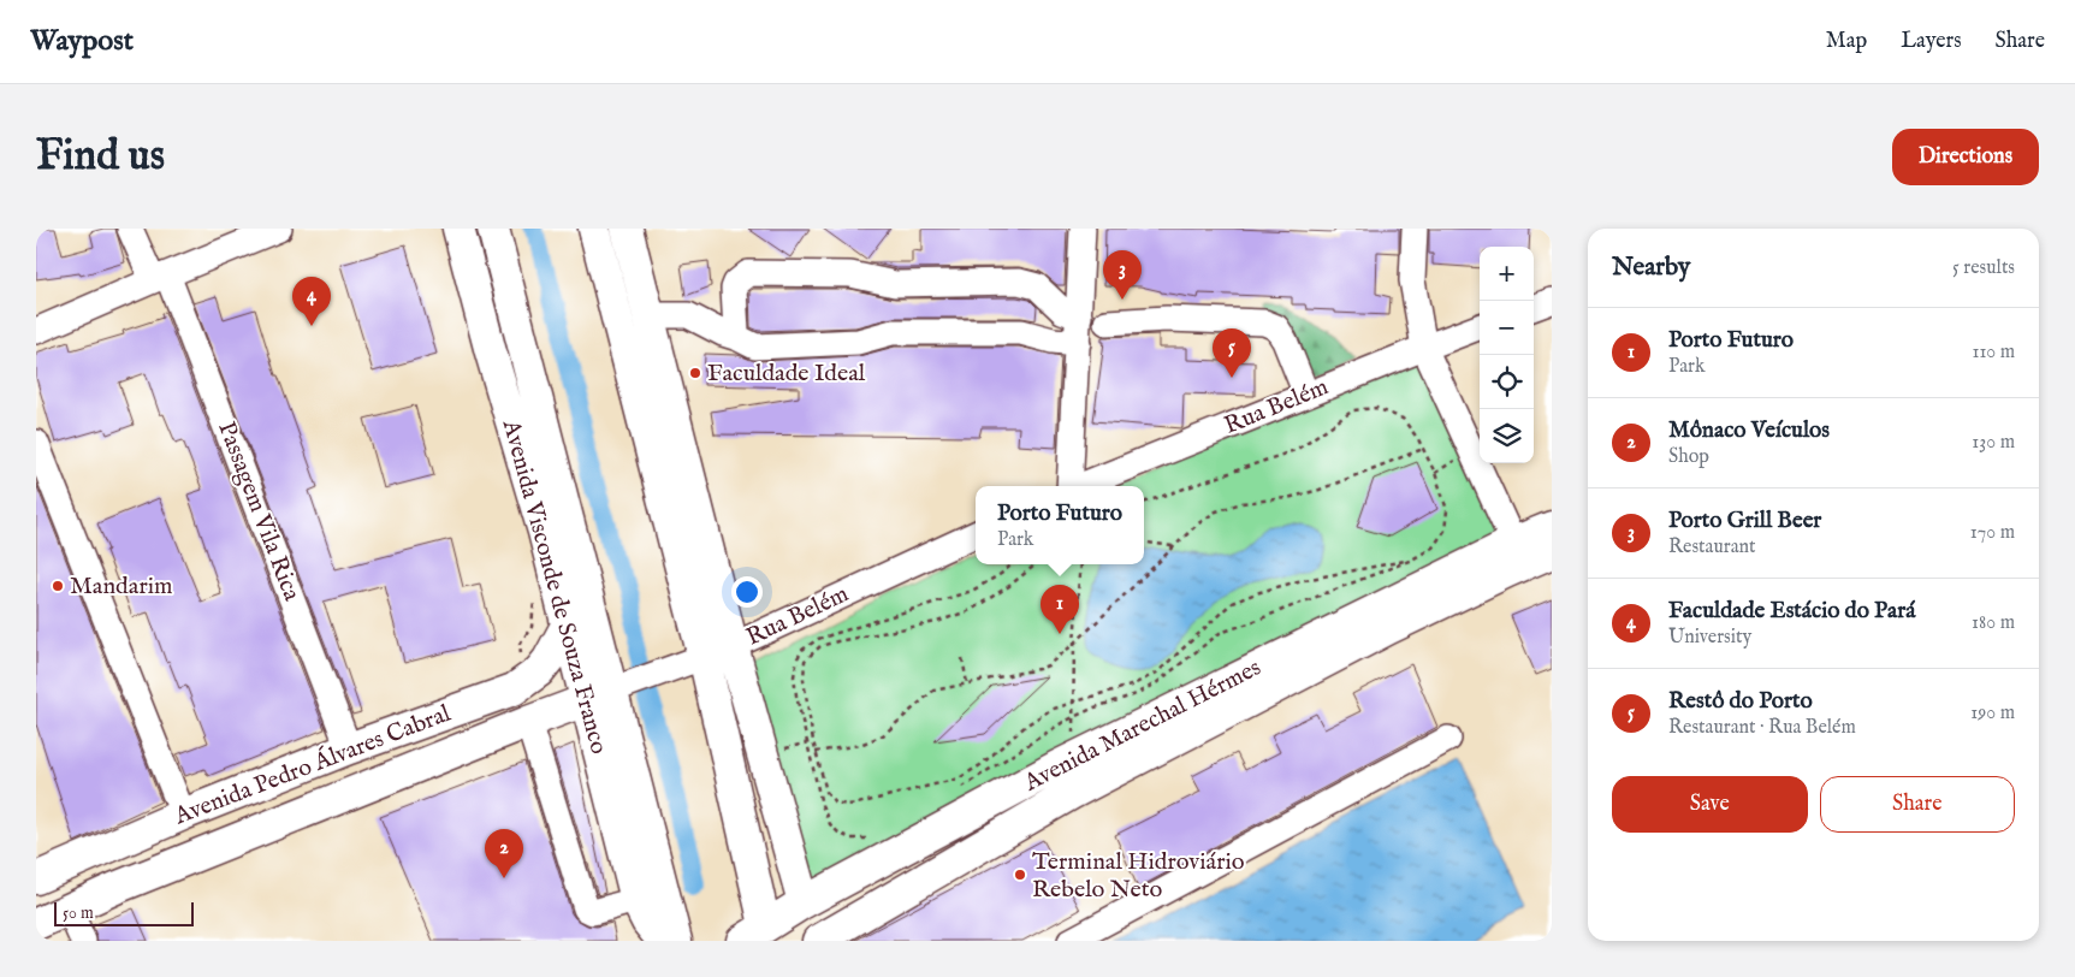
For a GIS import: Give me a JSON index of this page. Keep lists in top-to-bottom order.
{
  "streets": {
    "main road": ["Avenida Visconde de Souza Franco", "Avenida Marechal Hérmes", "Avenida Pedro Álvares Cabral"],
    "street": ["Rua Belém", "Passagem Vila Rica"]
  },
  "crossings": [
    ["Rua Belém", "Avenida Visconde de Souza Franco"],
    ["Rua Belém", "Avenida Pedro Álvares Cabral"],
    ["Passagem Vila Rica", "Avenida Pedro Álvares Cabral"],
    ["Avenida Visconde de Souza Franco", "Avenida Pedro Álvares Cabral"]
  ],
  "places": ["Faculdade Ideal", "Mandarim", "Terminal Hidroviário Rebelo Neto"],
  "scale_bar": "50 m",
  "page": {
    "header": "Waypost",
    "nav": ["Map", "Layers", "Share"],
    "buttons": [
      "Directions",
      ["Save", "Share"]
    ],
    "title": "Find us",
    "heading": ["Nearby", "5 results"],
    "map_buttons": ["+", "−"],
    "pins": [
      "3",
      "4",
      "5",
      "1",
      "2"
    ],
    "list": [
      {
        "mark": "1",
        "name": "Porto Futuro",
        "note": "Park",
        "value": "110 m"
      },
      {
        "mark": "2",
        "name": "Mônaco Veículos",
        "note": "Shop",
        "value": "130 m"
      },
      {
        "mark": "3",
        "name": "Porto Grill Beer",
        "note": "Restaurant",
        "value": "170 m"
      },
      {
        "mark": "4",
        "name": "Faculdade Estácio do Pará",
        "note": "University",
        "value": "180 m"
      },
      {
        "mark": "5",
        "name": "Restô do Porto",
        "note": "Restaurant · Rua Belém",
        "value": "190 m"
      }
    ],
    "popup": ["Porto Futuro", "Park"],
    "scale": "50 m"
  }
}
